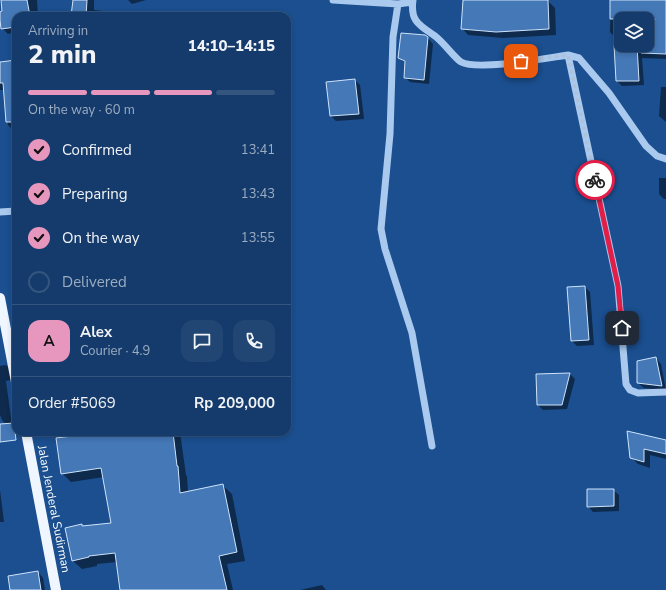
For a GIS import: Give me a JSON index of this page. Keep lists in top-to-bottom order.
{
  "streets": {
    "main road": ["Jalan Jenderal Sudirman"]
  },
  "page": {
    "heading": ["2 min", "Arriving in", "14:10–14:15"],
    "panel": [
      "Alex",
      "Courier · 4.9",
      "Order #5069",
      "Rp 209,000"
    ],
    "bar": "On the way · 60 m",
    "list": [
      ["Confirmed", "13:41"],
      ["Preparing", "13:43"],
      ["On the way", "13:55"],
      "Delivered"
    ],
    "round": "A"
  }
}
